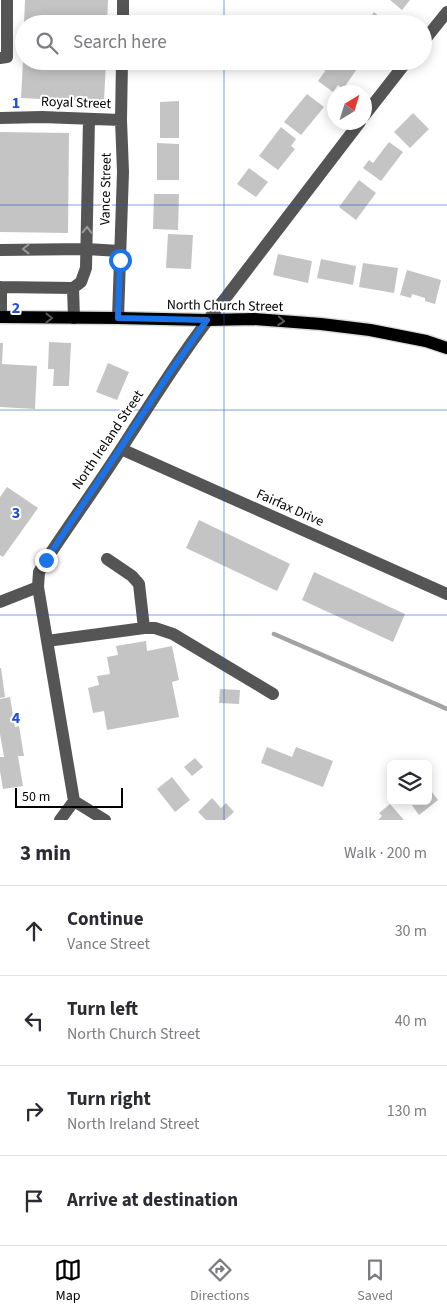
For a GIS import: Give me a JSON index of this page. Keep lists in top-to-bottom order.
{
  "streets": {
    "main road": ["North Church Street"],
    "street": [
      "Royal Street",
      "Vance Street",
      "North Ireland Street",
      "Fairfax Drive"
    ]
  },
  "crossings": [
    ["Royal Street", "Vance Street"],
    ["Vance Street", "North Church Street"],
    ["North Church Street", "North Ireland Street"],
    ["North Ireland Street", "Fairfax Drive"]
  ],
  "one_way": ["North Church Street"],
  "scale_bar": "50 m",
  "north": "top right",
  "page": {
    "search": "Search here",
    "scale": "50 m",
    "heading": ["3 min", "Walk · 200 m"],
    "list": [
      ["Continue", "Vance Street", "30 m"],
      ["Turn left", "North Church Street", "40 m"],
      ["Turn right", "North Ireland Street", "130 m"],
      "Arrive at destination"
    ],
    "nav": ["Map", "Directions", "Saved"]
  },
  "grid": {
    "rows": [
      "1",
      "2",
      "3",
      "4"
    ]
  }
}
